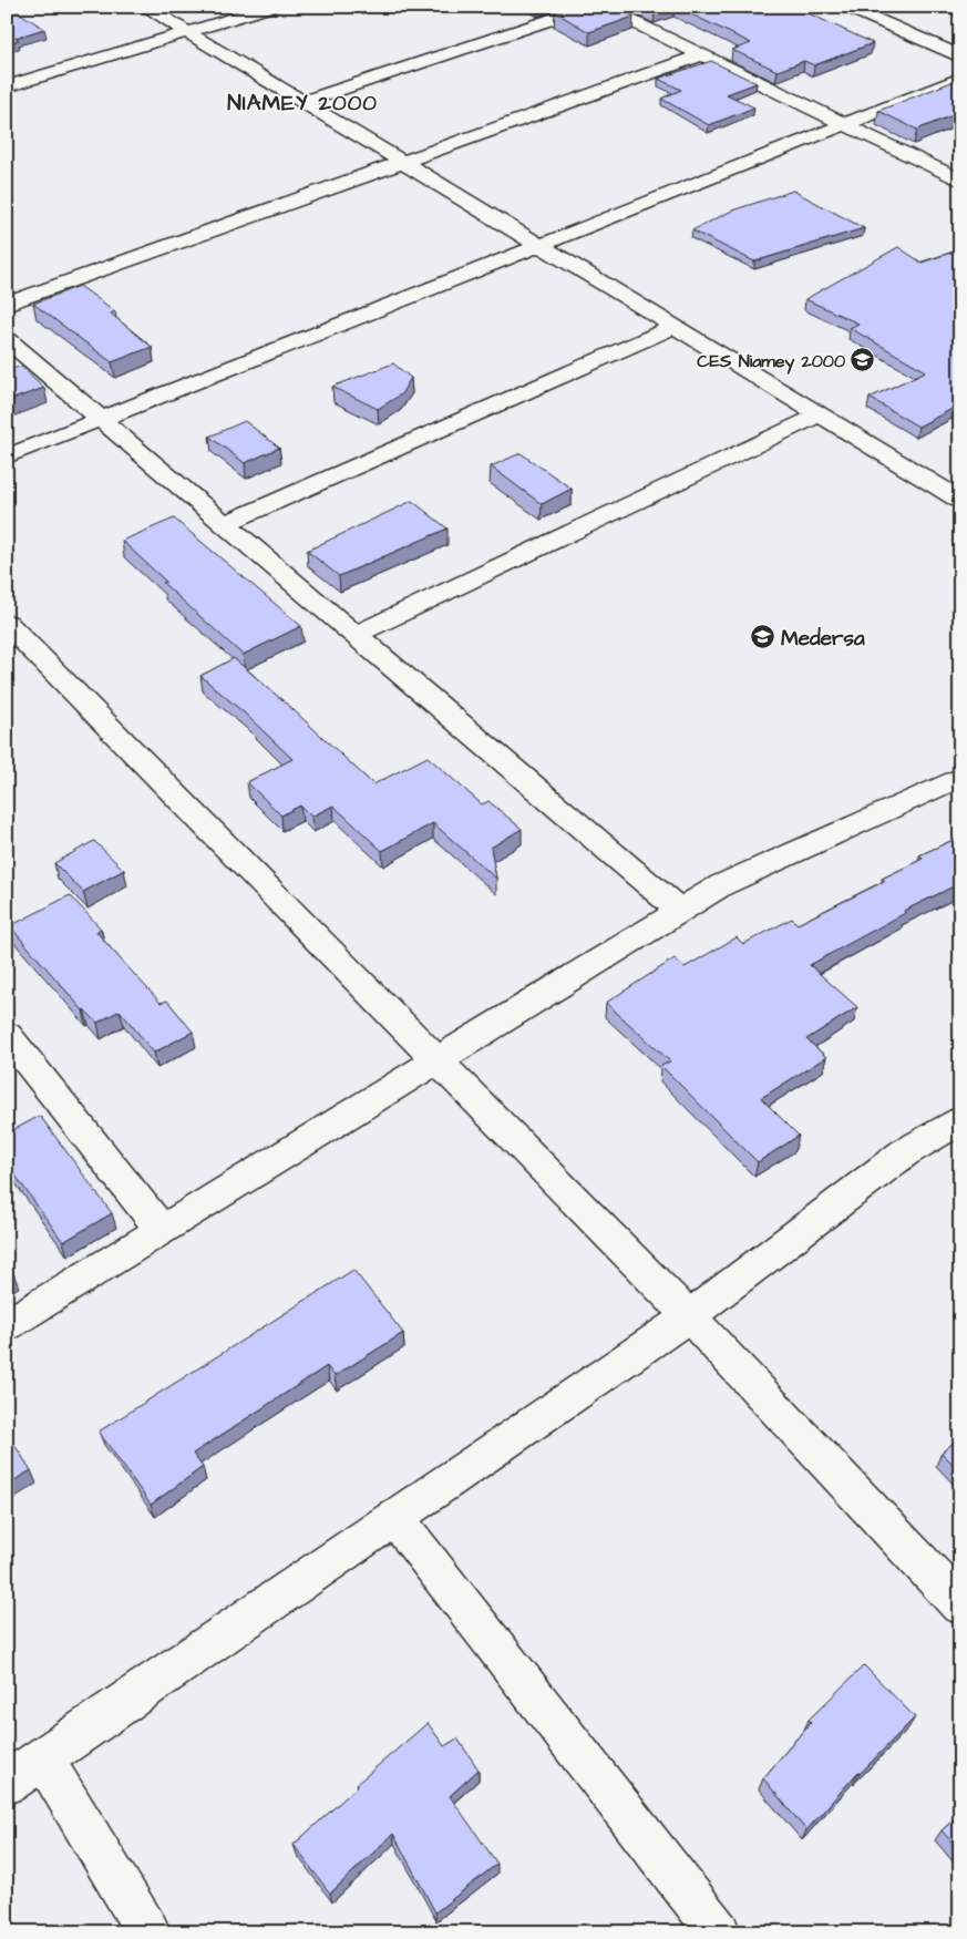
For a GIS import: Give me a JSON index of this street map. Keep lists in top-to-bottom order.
{
  "districts": ["NIAMEY 2000"],
  "places": {
    "school or university": ["CES Niamey 2000", "Medersa"]
  }
}
